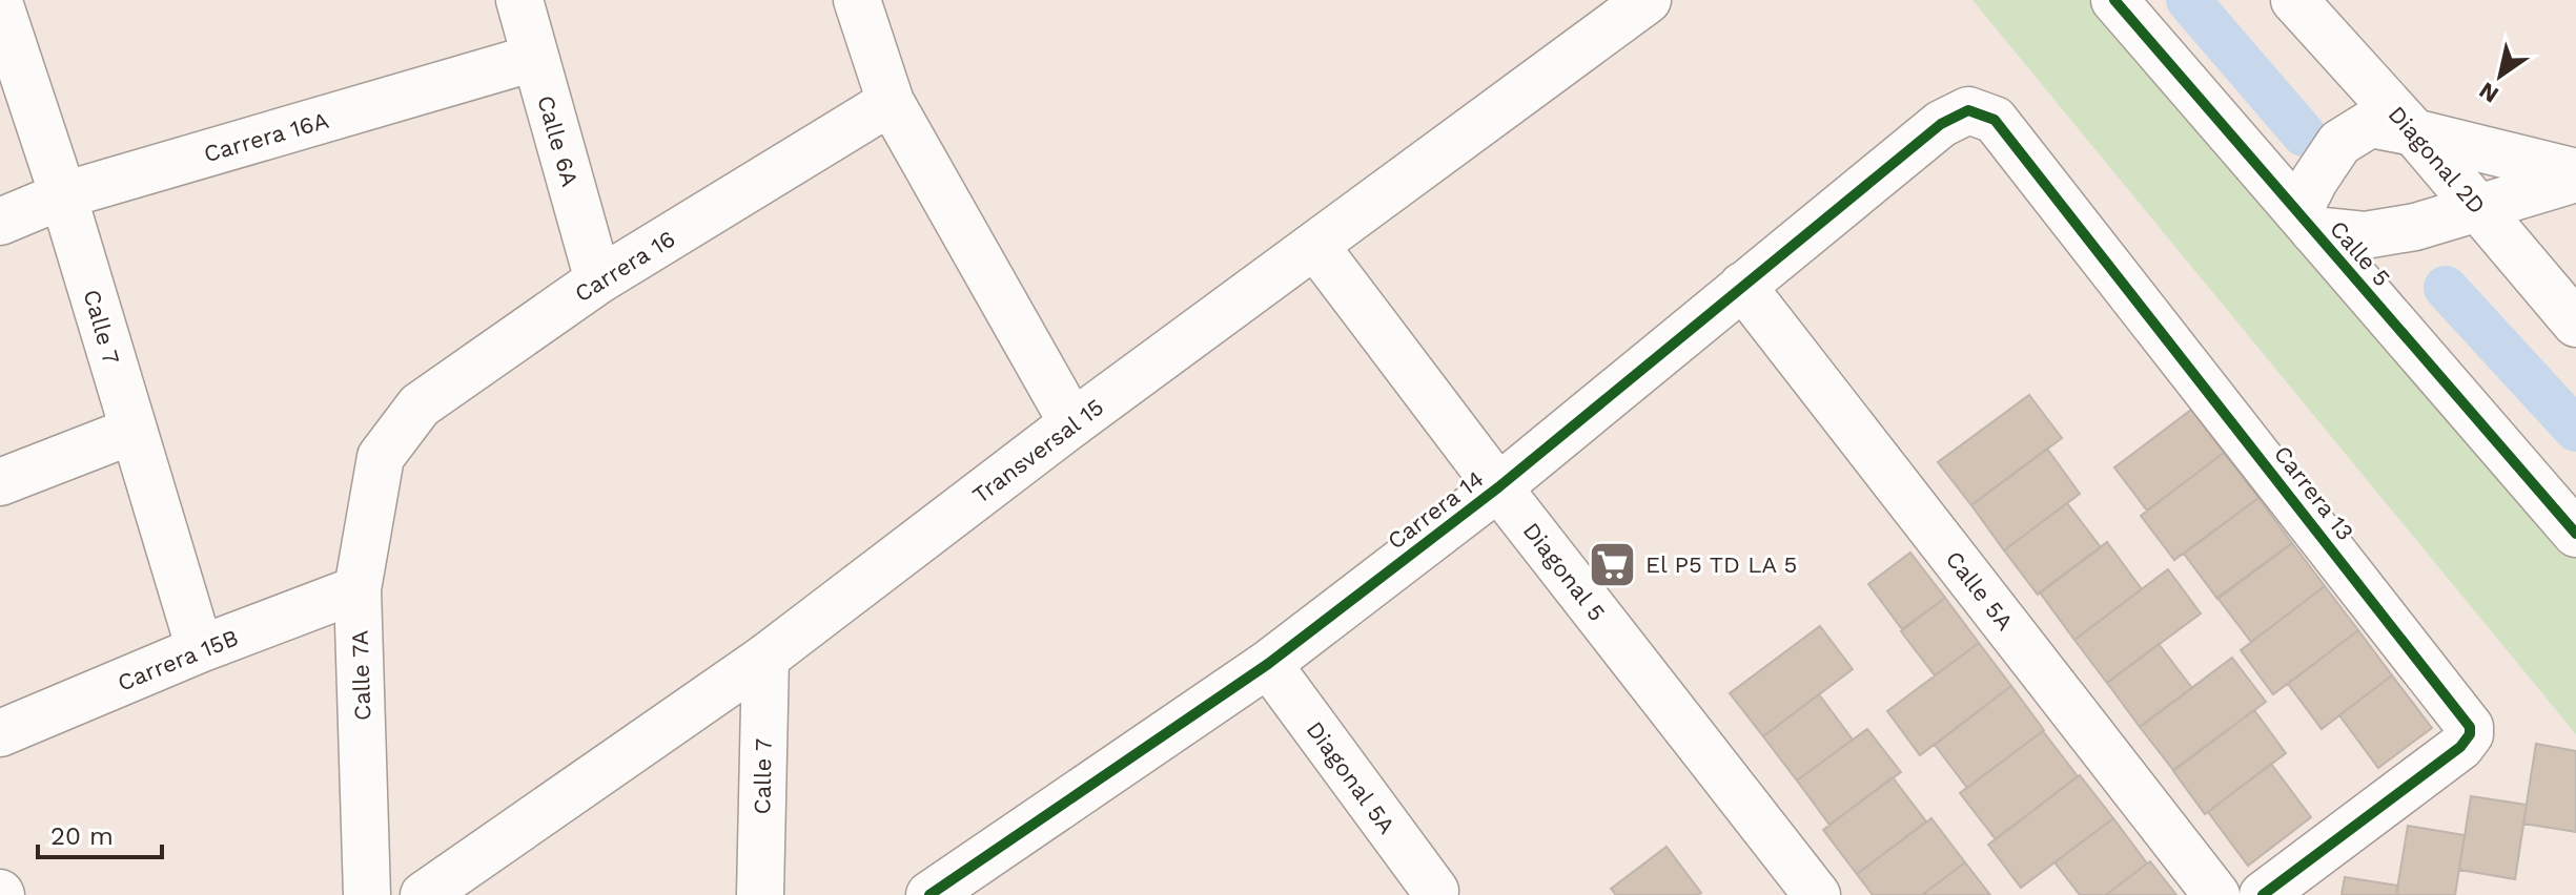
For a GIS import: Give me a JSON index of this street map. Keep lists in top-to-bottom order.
{
  "streets": {
    "street": [
      "Carrera 16A",
      "Calle 6A",
      "Diagonal 2D",
      "Calle 5",
      "Carrera 16",
      "Calle 7",
      "Transversal 15",
      "Carrera 13",
      "Carrera 14",
      "Diagonal 5",
      "Calle 5A",
      "Carrera 15B",
      "Calle 7A",
      "Diagonal 5A"
    ]
  },
  "crossings": [
    ["Carrera 16A", "Calle 6A"],
    ["Carrera 16A", "Calle 7"],
    ["Calle 6A", "Carrera 16"],
    ["Carrera 16", "Calle 7A"],
    ["Calle 7", "Transversal 15"],
    ["Calle 7", "Carrera 15B"],
    ["Transversal 15", "Diagonal 5"],
    ["Carrera 13", "Carrera 14"],
    ["Carrera 14", "Diagonal 5"],
    ["Carrera 14", "Calle 5A"],
    ["Carrera 14", "Diagonal 5A"],
    ["Carrera 15B", "Calle 7A"]
  ],
  "places": {
    "supermarket": ["El P5 TD LA 5"]
  },
  "scale_bar": "20 m",
  "north": "bottom left"
}
